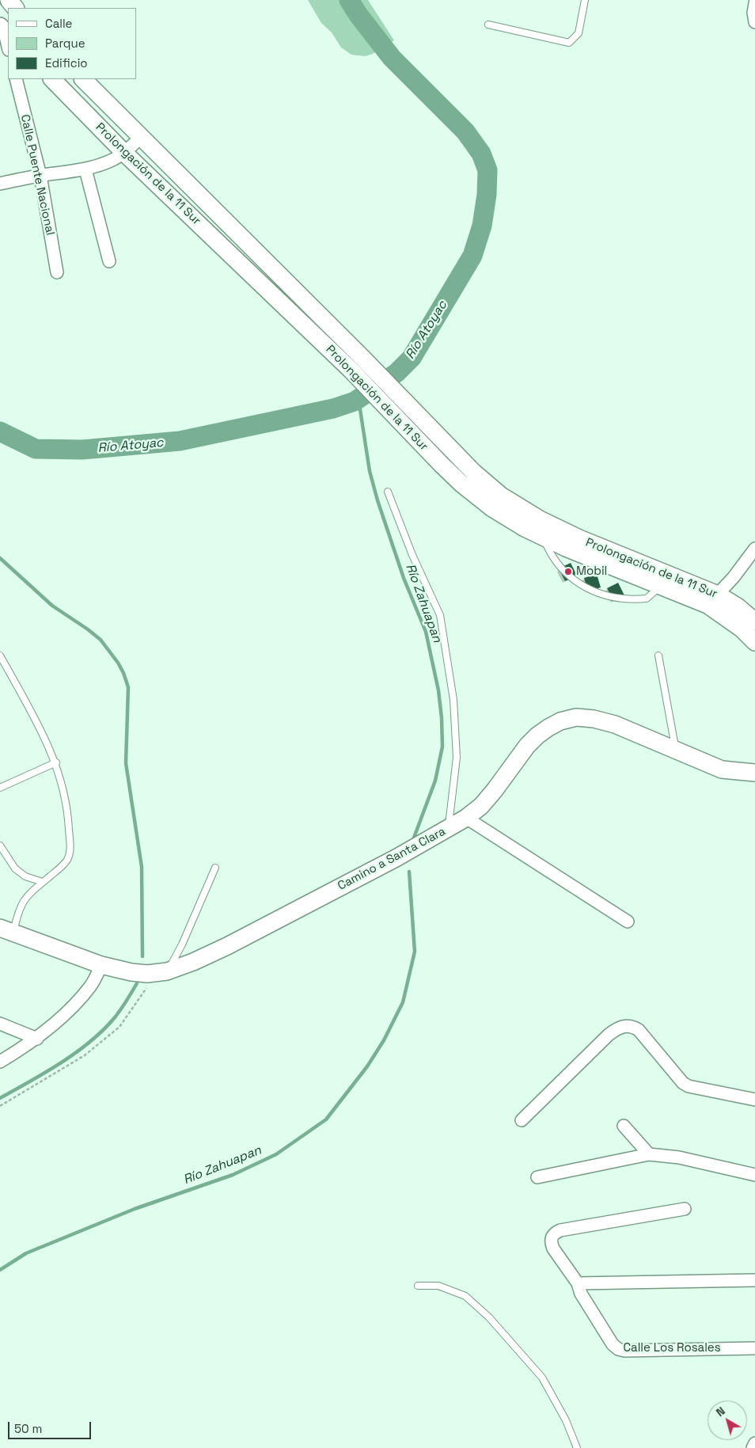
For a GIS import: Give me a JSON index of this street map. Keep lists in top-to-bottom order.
{
  "streets": {
    "main road": ["Prolongación de la 11 Sur", "Camino a Santa Clara"],
    "street": ["Calle Puente Nacional", "Calle Los Rosales"]
  },
  "water": ["Río Atoyac", "Río Zahuapan"],
  "places": ["Mobil"],
  "legend": ["Calle", "Parque", "Edificio"],
  "scale_bar": "50 m",
  "north": "top left"
}
